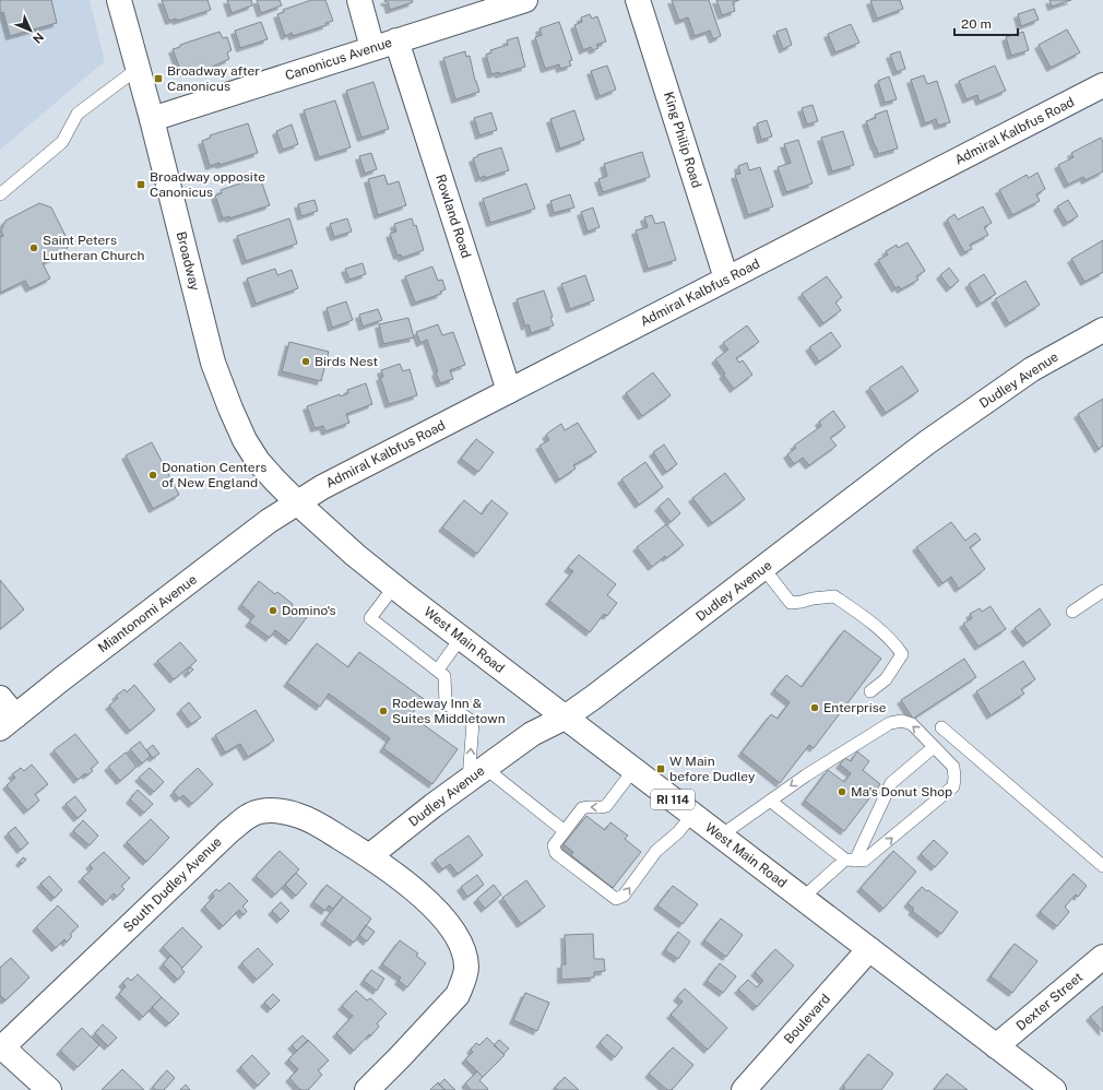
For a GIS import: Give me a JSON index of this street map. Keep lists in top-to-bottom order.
{
  "streets": {
    "street": [
      "Canonicus Avenue",
      "Admiral Kalbfus Road",
      "King Philip Road",
      "Rowland Road",
      "Broadway",
      "Dudley Avenue",
      "Miantonomi Avenue",
      "West Main Road",
      "RI 114",
      "South Dudley Avenue",
      "Dexter Street",
      "Boulevard"
    ]
  },
  "crossings": [
    ["Canonicus Avenue", "Rowland Road"],
    ["Canonicus Avenue", "Broadway"],
    ["Admiral Kalbfus Road", "King Philip Road"],
    ["Admiral Kalbfus Road", "Rowland Road"],
    ["Admiral Kalbfus Road", "Broadway"],
    ["Admiral Kalbfus Road", "Miantonomi Avenue"],
    ["Admiral Kalbfus Road", "West Main Road"],
    ["Broadway", "Miantonomi Avenue"],
    ["Broadway", "West Main Road"],
    ["Dudley Avenue", "West Main Road"],
    ["Dudley Avenue", "South Dudley Avenue"],
    ["Miantonomi Avenue", "West Main Road"],
    ["West Main Road", "Dexter Street"],
    ["West Main Road", "Boulevard"]
  ],
  "places": {
    "transit": ["Broadway after Canonicus", "Broadway opposite Canonicus", "W Main before Dudley"],
    "other": [
      "Saint Peters Lutheran Church",
      "Birds Nest",
      "Donation Centers of New England",
      "Domino's",
      "Enterprise",
      "Rodeway Inn & Suites Middletown",
      "Ma's Donut Shop"
    ]
  },
  "scale_bar": "20 m",
  "north": "bottom right"
}
